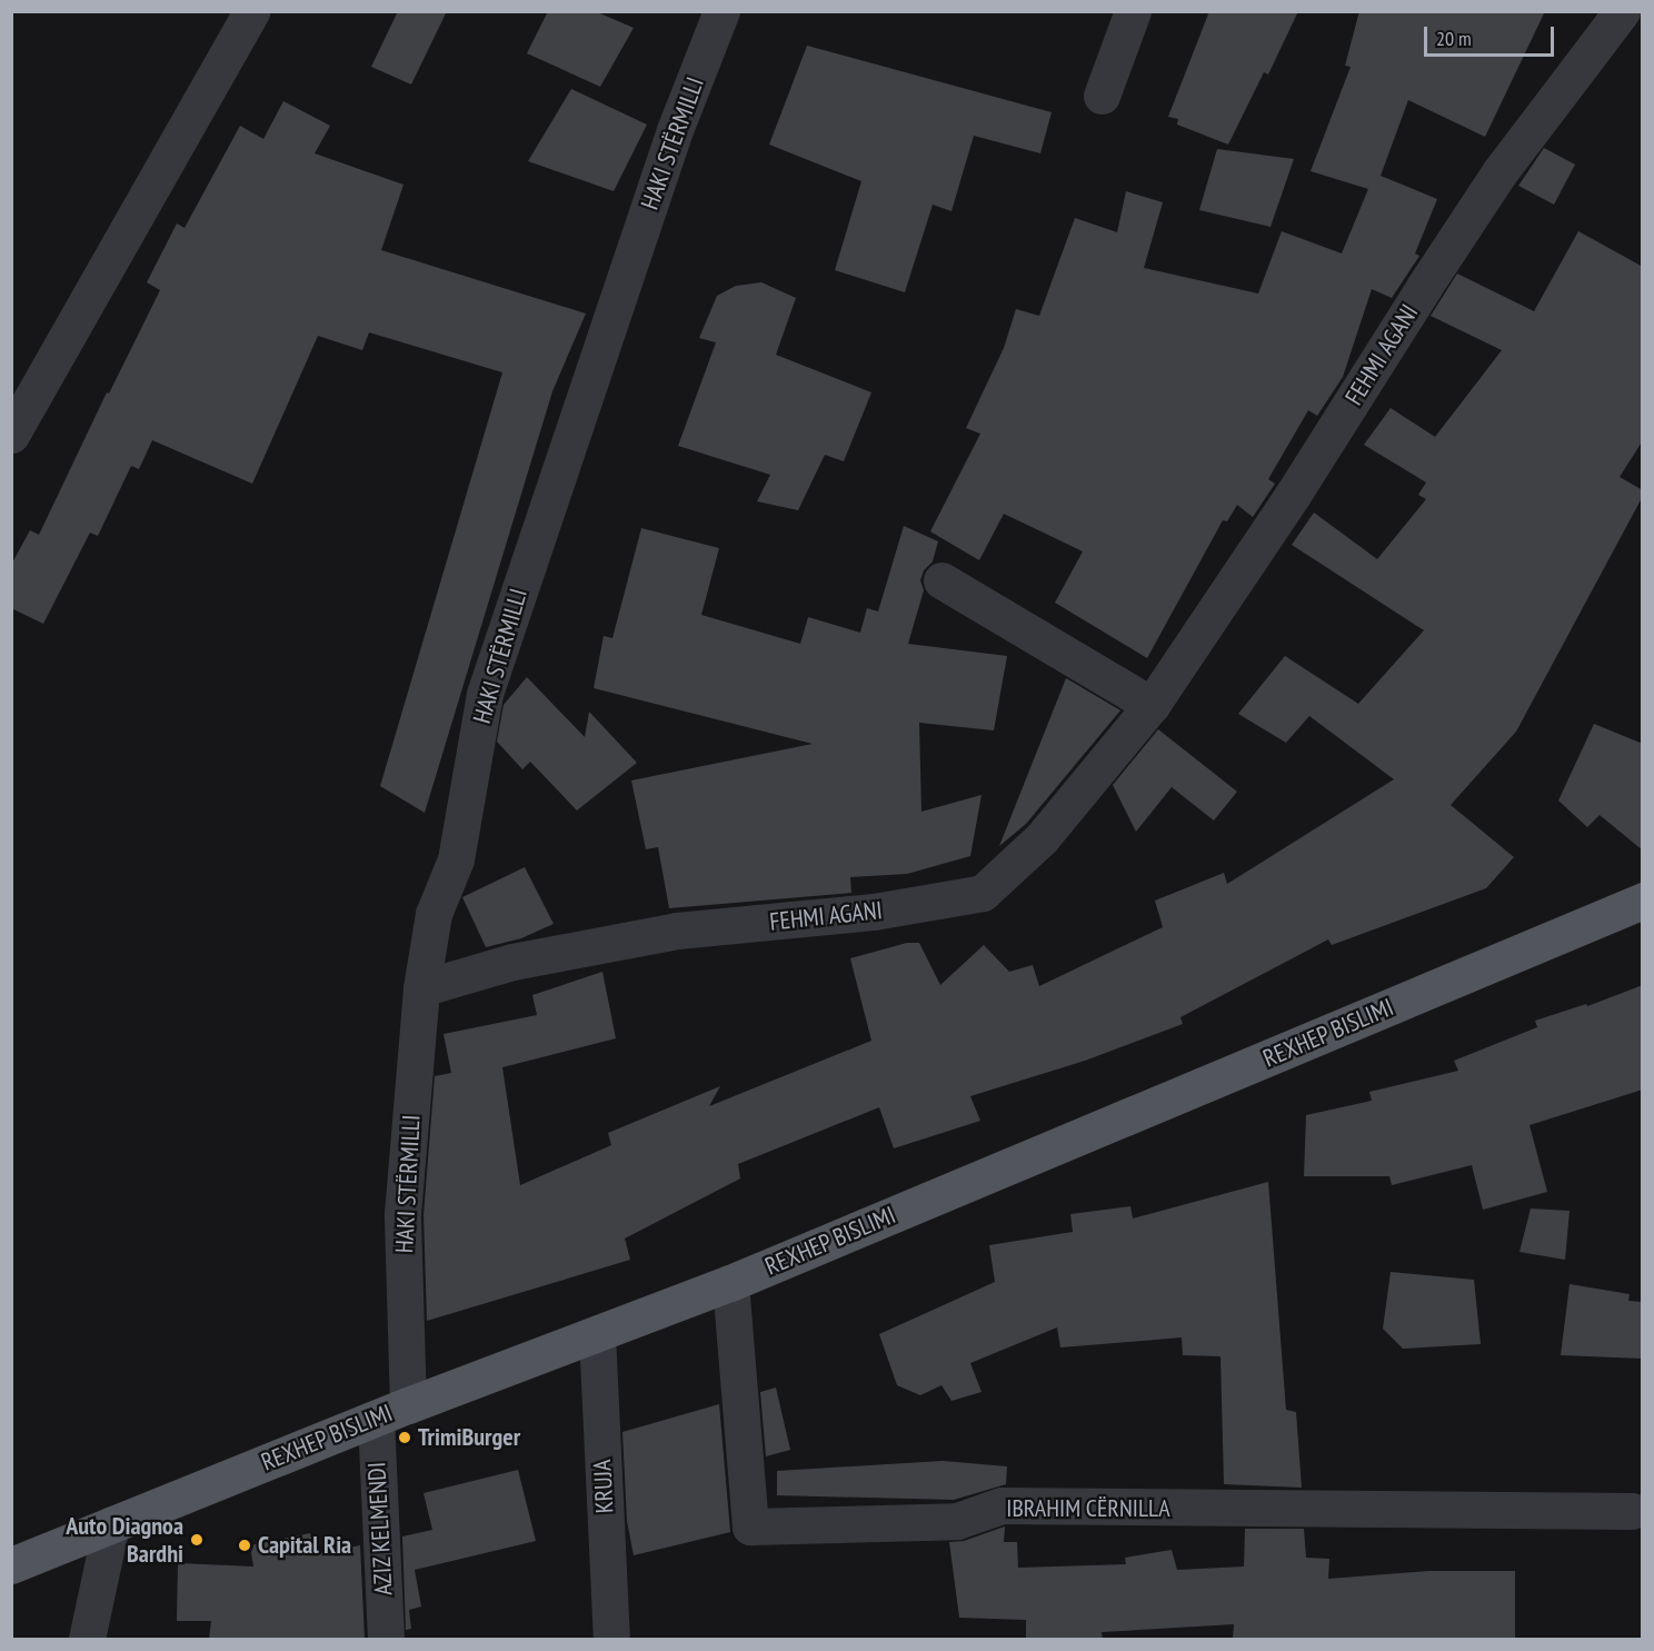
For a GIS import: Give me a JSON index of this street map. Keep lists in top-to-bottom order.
{
  "streets": {
    "main road": ["REXHEP BISLIMI"],
    "street": [
      "HAKI STËRMILLI",
      "FEHMI AGANI",
      "KRUJA",
      "IBRAHIM CËRNILLA",
      "AZIZ KELMENDI"
    ]
  },
  "crossings": [
    ["HAKI STËRMILLI", "FEHMI AGANI"],
    ["HAKI STËRMILLI", "REXHEP BISLIMI"],
    ["HAKI STËRMILLI", "AZIZ KELMENDI"],
    ["REXHEP BISLIMI", "KRUJA"],
    ["REXHEP BISLIMI", "IBRAHIM CËRNILLA"],
    ["REXHEP BISLIMI", "AZIZ KELMENDI"]
  ],
  "places": ["TrimiBurger", "Auto Diagnoa Bardhi", "Capital Ria"],
  "scale_bar": "20 m"
}
